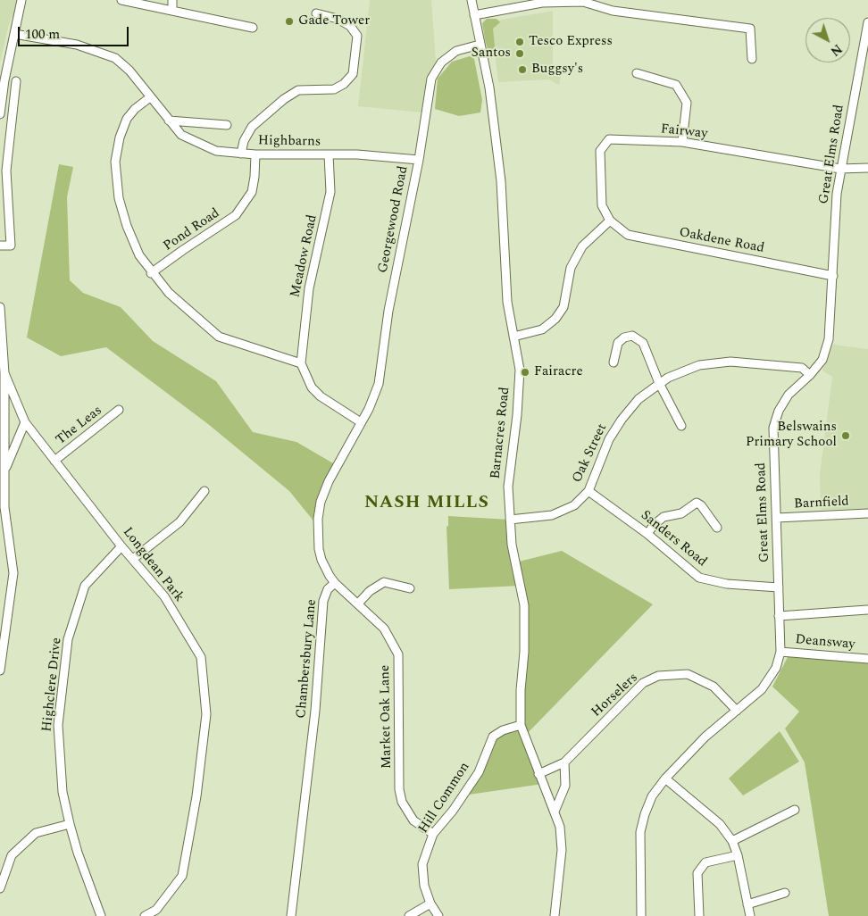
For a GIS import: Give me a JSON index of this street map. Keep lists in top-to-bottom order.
{
  "streets": {
    "street": [
      "Fairway",
      "Highbarns",
      "Great Elms Road",
      "Georgewood Road",
      "Pond Road",
      "Oakdene Road",
      "Meadow Road",
      "The Leas",
      "Barnacres Road",
      "Oak Street",
      "Barnfield",
      "Sanders Road",
      "Longdean Park",
      "Deansway",
      "Chambersbury Lane",
      "Highclere Drive",
      "Horselers",
      "Market Oak Lane",
      "Hill Common"
    ]
  },
  "crossings": [
    ["Fairway", "Great Elms Road"],
    ["Fairway", "Oakdene Road"],
    ["Highbarns", "Georgewood Road"],
    ["Highbarns", "Pond Road"],
    ["Highbarns", "Meadow Road"],
    ["Great Elms Road", "Oakdene Road"],
    ["Great Elms Road", "Oak Street"],
    ["Great Elms Road", "Barnfield"],
    ["Great Elms Road", "Sanders Road"],
    ["Great Elms Road", "Deansway"],
    ["Great Elms Road", "Horselers"],
    ["Georgewood Road", "Barnacres Road"],
    ["The Leas", "Longdean Park"],
    ["Barnacres Road", "Oak Street"],
    ["Barnacres Road", "Horselers"],
    ["Barnacres Road", "Hill Common"],
    ["Oak Street", "Sanders Road"],
    ["Longdean Park", "Highclere Drive"],
    ["Chambersbury Lane", "Market Oak Lane"],
    ["Market Oak Lane", "Hill Common"]
  ],
  "districts": ["NASH MILLS"],
  "places": [
    "Gade Tower",
    "Tesco Express",
    "Santos",
    "Buggsy's",
    "Fairacre",
    "Belswains Primary School"
  ],
  "scale_bar": "100 m",
  "north": "bottom right"
}
